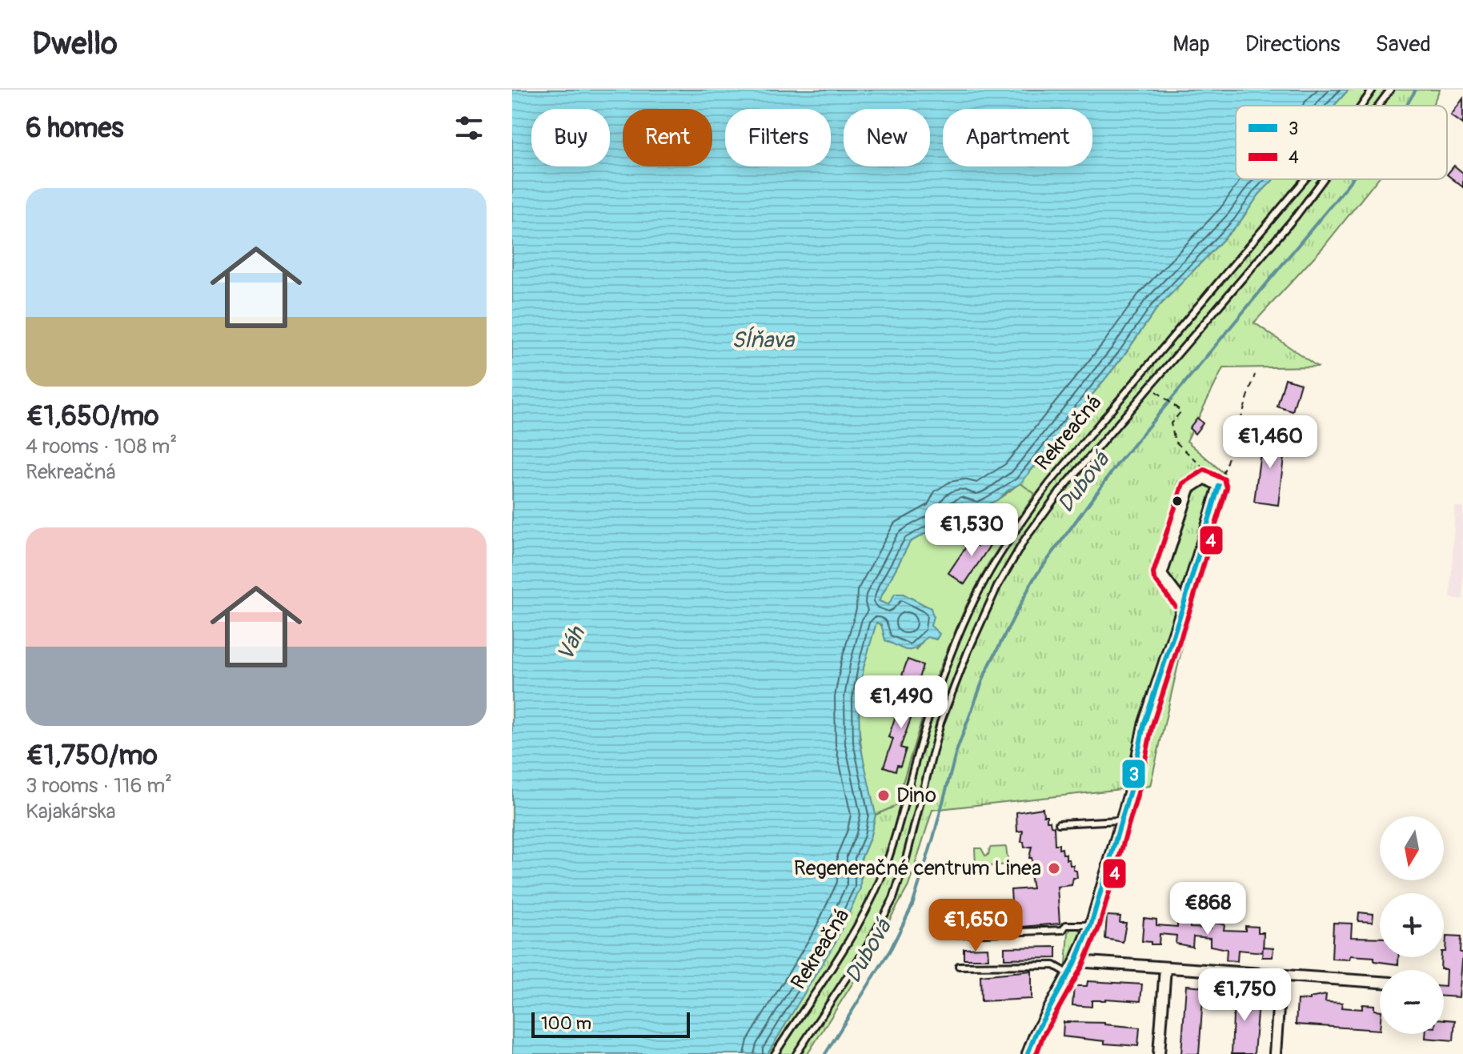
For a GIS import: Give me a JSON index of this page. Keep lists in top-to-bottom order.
{
  "streets": {
    "lane": ["Rekreačná"]
  },
  "water": ["Sĺňava", "Dubová", "Váh"],
  "places": ["Dino", "Regeneračné centrum Linea"],
  "lines": ["transit line 4", "transit line 3"],
  "legend": ["3", "4"],
  "scale_bar": "100 m",
  "north": "bottom",
  "page": {
    "header": "Dwello",
    "nav": ["Map", "Directions", "Saved"],
    "heading": "6 homes",
    "chip": [
      "Buy",
      "Rent",
      "Filters",
      "New",
      "Apartment"
    ],
    "list": [
      {
        "name": "€1,650/mo",
        "note": "4 rooms · 108 m² · Rekreačná"
      },
      {
        "name": "€1,750/mo",
        "note": "3 rooms · 116 m² · Kajakárska"
      }
    ],
    "price": [
      "€1,460",
      "€1,530",
      "€1,490",
      "€868",
      "€1,650",
      "€1,750"
    ],
    "map_buttons": ["+", "−"],
    "scale": "100 m"
  }
}
